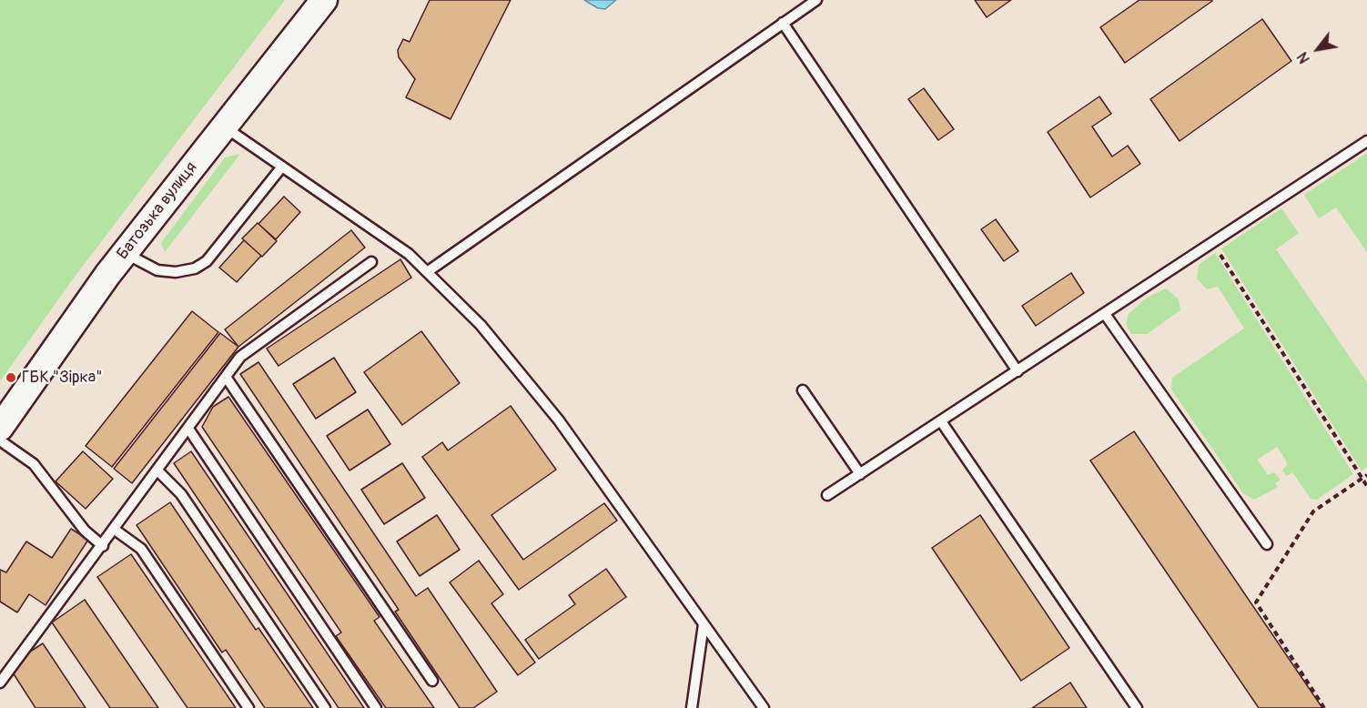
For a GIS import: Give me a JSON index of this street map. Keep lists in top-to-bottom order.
{
  "streets": {
    "street": ["Батозька вулиця"]
  },
  "places": ["ГБК \"Зірка\""],
  "north": "bottom left"
}
